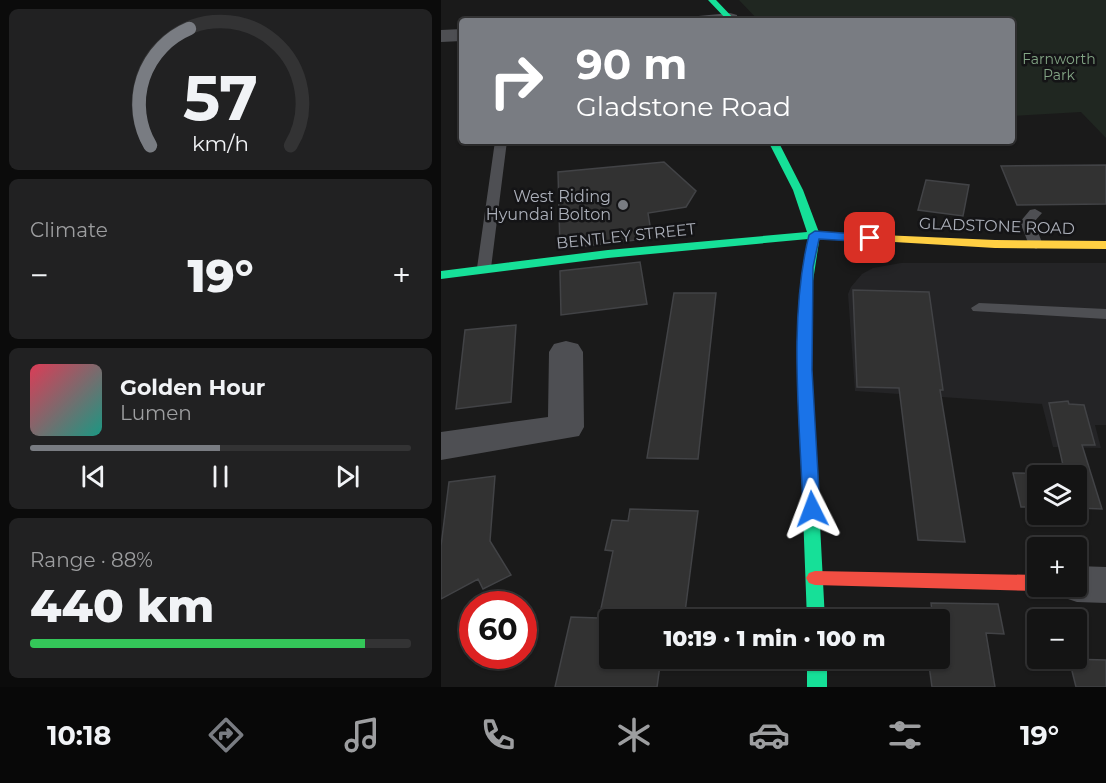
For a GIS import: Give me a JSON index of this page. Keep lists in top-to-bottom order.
{
  "streets": {
    "main road": ["GLADSTONE ROAD", "BENTLEY STREET"]
  },
  "crossings": [
    ["GLADSTONE ROAD", "BENTLEY STREET"]
  ],
  "parks": ["Farnworth Park"],
  "places": ["West Riding Hyundai Bolton"],
  "page": {
    "turn": ["90 m", "Gladstone Road"],
    "tile": [
      "Climate",
      ["Range · 88%", "440 km"]
    ],
    "heat": ["−", "19°", "+"],
    "song": ["Golden Hour", "Lumen"],
    "map_buttons": ["+", "−"],
    "limit": "60",
    "trip": "10:19 · 1 min · 100 m",
    "tabs": ["10:18", "19°"],
    "gauge": ["57", "km/h"]
  }
}
